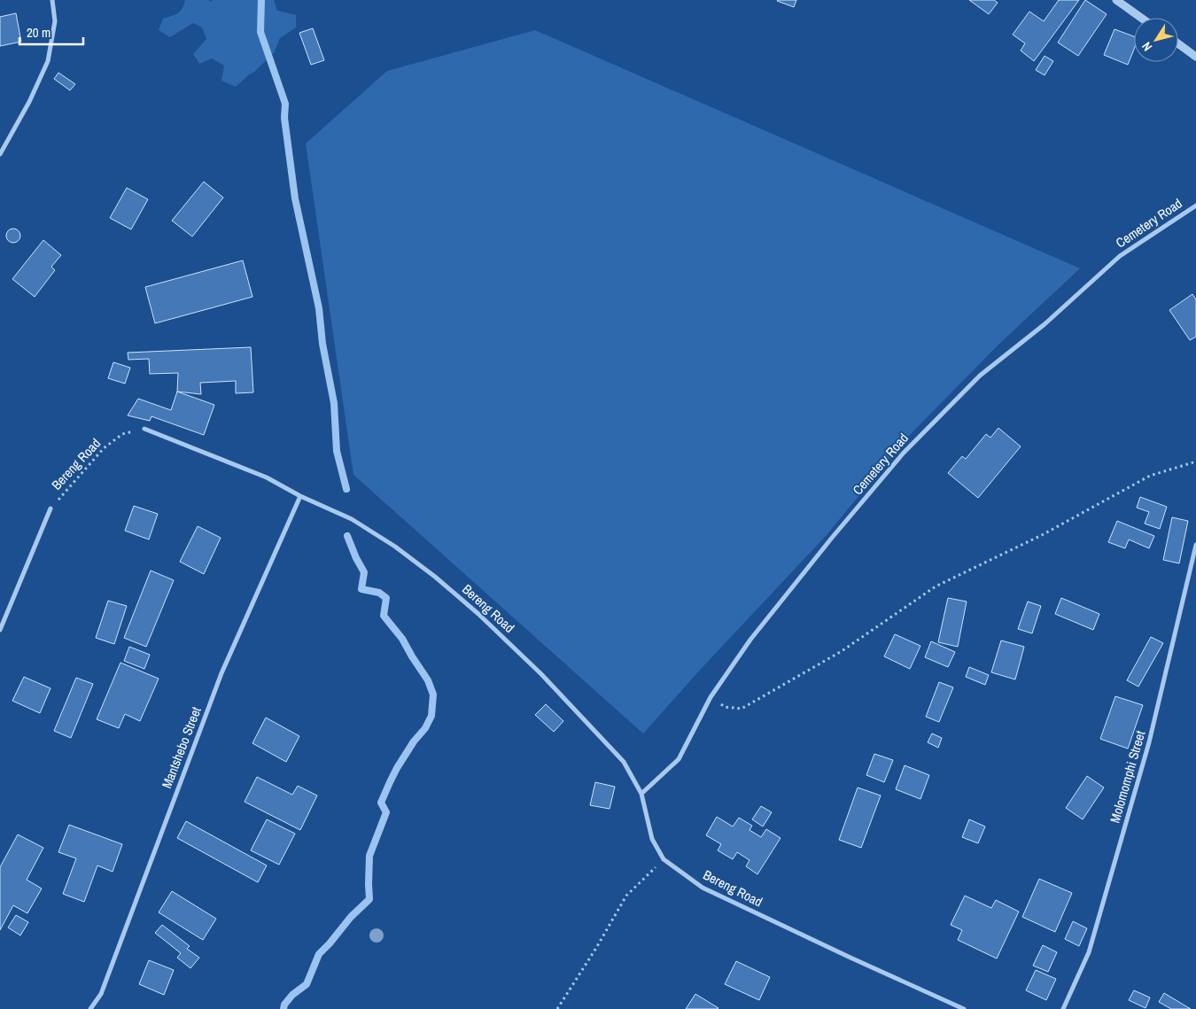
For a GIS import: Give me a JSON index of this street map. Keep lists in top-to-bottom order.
{
  "streets": {
    "street": [
      "Cemetery Road",
      "Bereng Road",
      "Mantshebo Street",
      "Molomomphi Street"
    ]
  },
  "crossings": [
    ["Cemetery Road", "Bereng Road"],
    ["Bereng Road", "Mantshebo Street"]
  ],
  "scale_bar": "20 m",
  "north": "bottom left"
}
